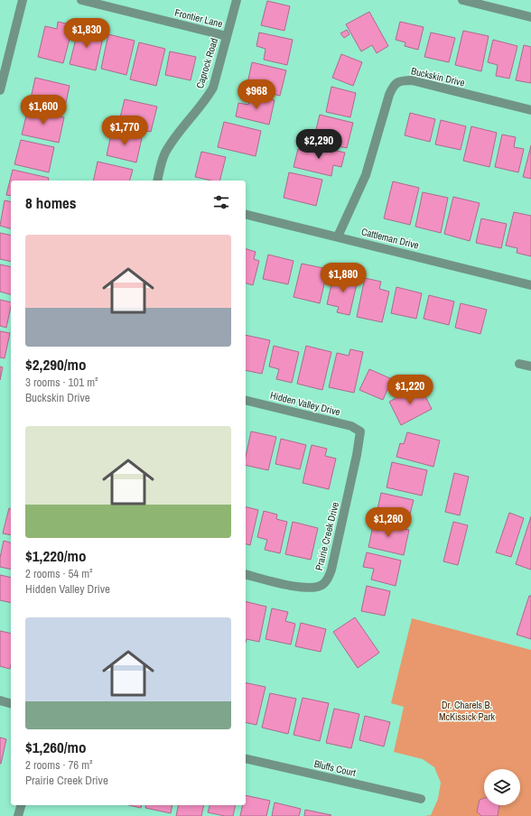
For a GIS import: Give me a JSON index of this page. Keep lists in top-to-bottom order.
{
  "streets": {
    "street": [
      "Frontier Lane",
      "Caprock Road",
      "Buckskin Drive",
      "Cattleman Drive",
      "Hidden Valley Drive",
      "Prairie Creek Drive",
      "Bluffs Court"
    ]
  },
  "crossings": [
    ["Frontier Lane", "Caprock Road"],
    ["Buckskin Drive", "Cattleman Drive"],
    ["Hidden Valley Drive", "Prairie Creek Drive"]
  ],
  "parks": ["Dr. Charels B. McKissick Park"],
  "page": {
    "price": [
      "$1,830",
      "$968",
      "$1,600",
      "$1,770",
      "$2,290",
      "$1,880",
      "$1,220",
      "$1,260"
    ],
    "heading": "8 homes",
    "list": [
      {
        "name": "$2,290/mo",
        "note": "3 rooms · 101 m² · Buckskin Drive"
      },
      {
        "name": "$1,220/mo",
        "note": "2 rooms · 54 m² · Hidden Valley Drive"
      },
      {
        "name": "$1,260/mo",
        "note": "2 rooms · 76 m² · Prairie Creek Drive"
      }
    ]
  }
}
